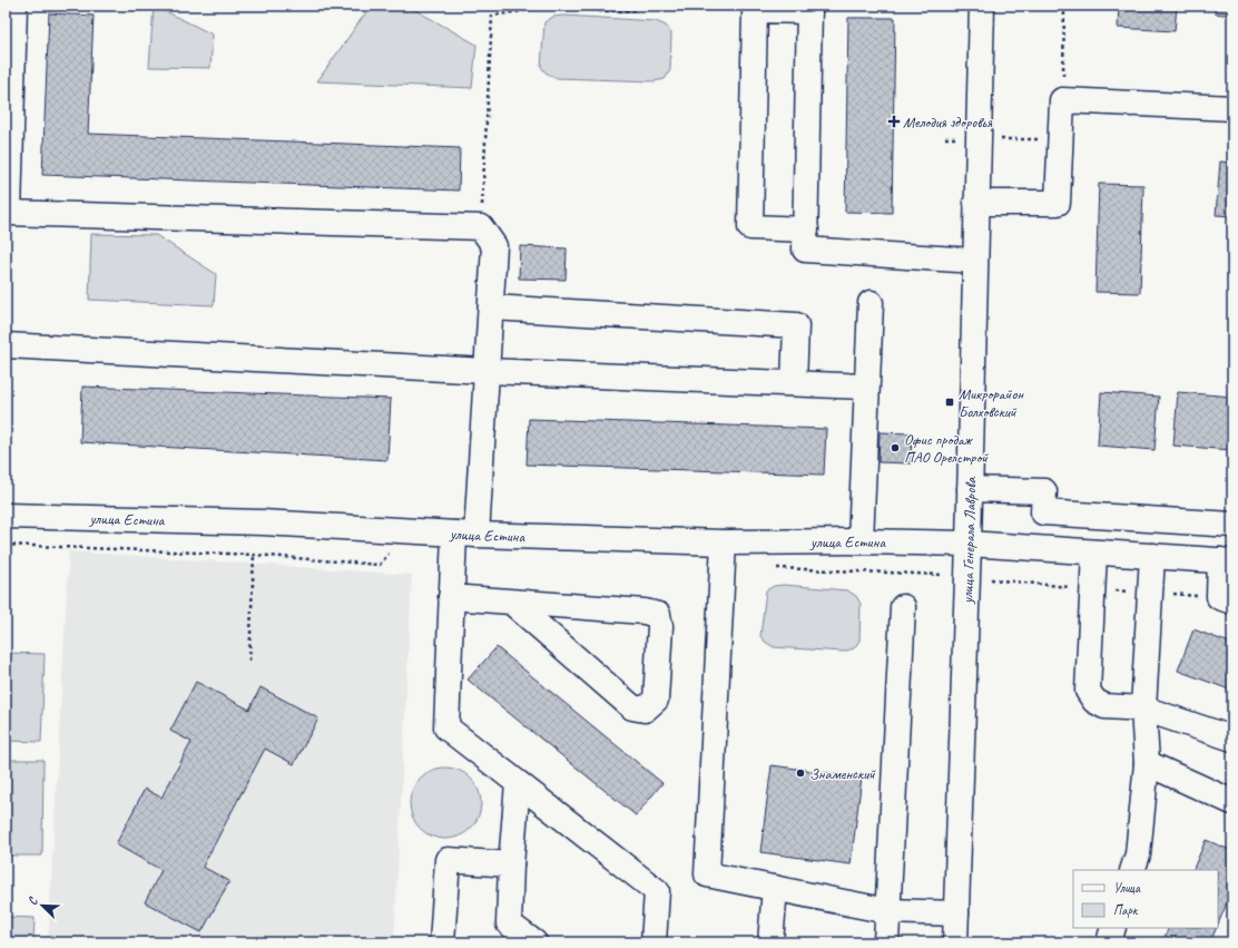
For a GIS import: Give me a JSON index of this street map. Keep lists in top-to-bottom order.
{
  "streets": {
    "street": ["улица Естина", "улица Генерала Лаврова"]
  },
  "crossings": [
    ["улица Естина", "улица Генерала Лаврова"]
  ],
  "places": {
    "health": ["Мелодия здоровья"],
    "transit": ["Микрорайон Болховский"],
    "other": ["Офис продаж ПАО Орелстрой", "Знаменский"]
  },
  "legend": ["Улица", "Парк"],
  "north": "top left"
}
